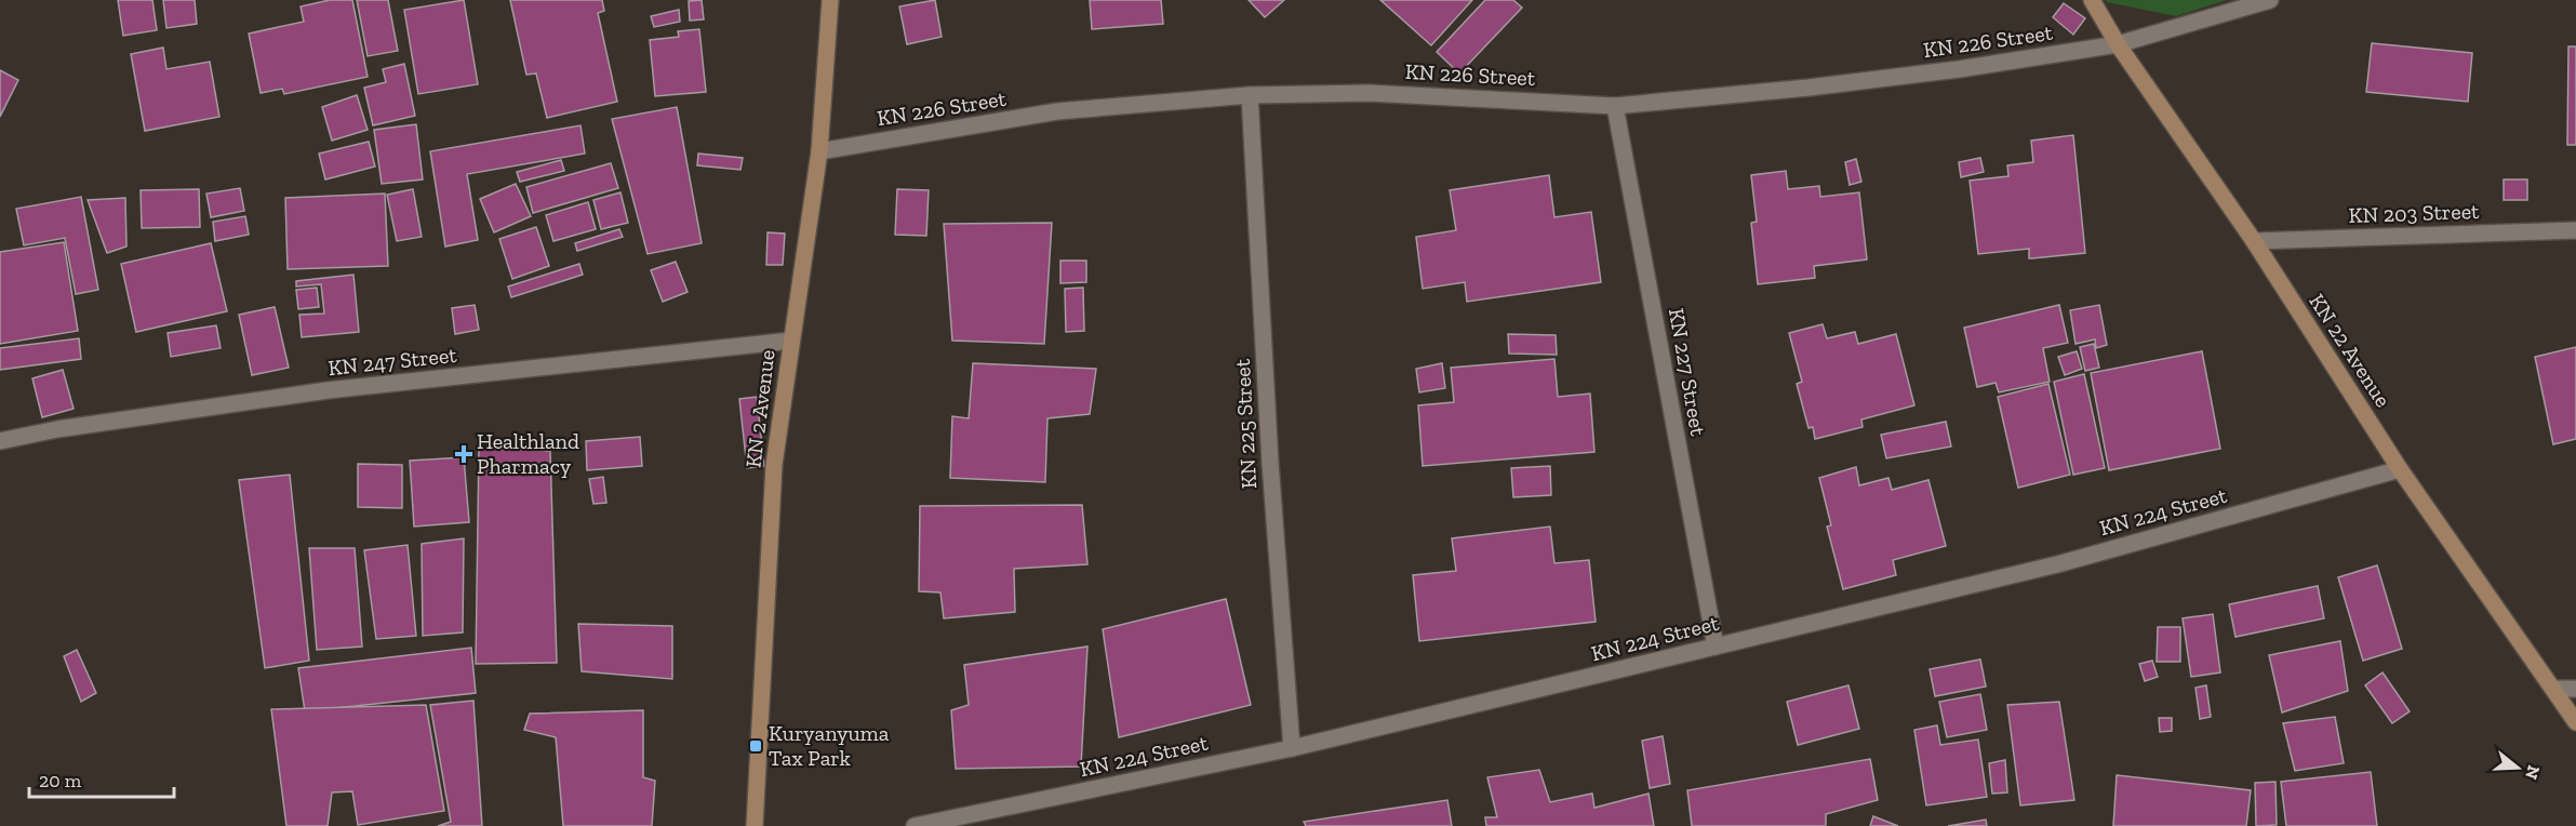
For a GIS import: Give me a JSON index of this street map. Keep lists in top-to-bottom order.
{
  "streets": {
    "street": [
      "KN 226 Street",
      "KN 203 Street",
      "KN 22 Avenue",
      "KN 247 Street",
      "KN 227 Street",
      "KN 2 Avenue",
      "KN 225 Street",
      "KN 224 Street"
    ]
  },
  "crossings": [
    ["KN 226 Street", "KN 22 Avenue"],
    ["KN 226 Street", "KN 227 Street"],
    ["KN 226 Street", "KN 2 Avenue"],
    ["KN 226 Street", "KN 225 Street"],
    ["KN 203 Street", "KN 22 Avenue"],
    ["KN 22 Avenue", "KN 224 Street"],
    ["KN 247 Street", "KN 2 Avenue"],
    ["KN 227 Street", "KN 224 Street"],
    ["KN 225 Street", "KN 224 Street"]
  ],
  "places": {
    "health": ["Healthland Pharmacy"],
    "transit": ["Kuryanyuma Tax Park"]
  },
  "scale_bar": "20 m",
  "north": "right"
}
